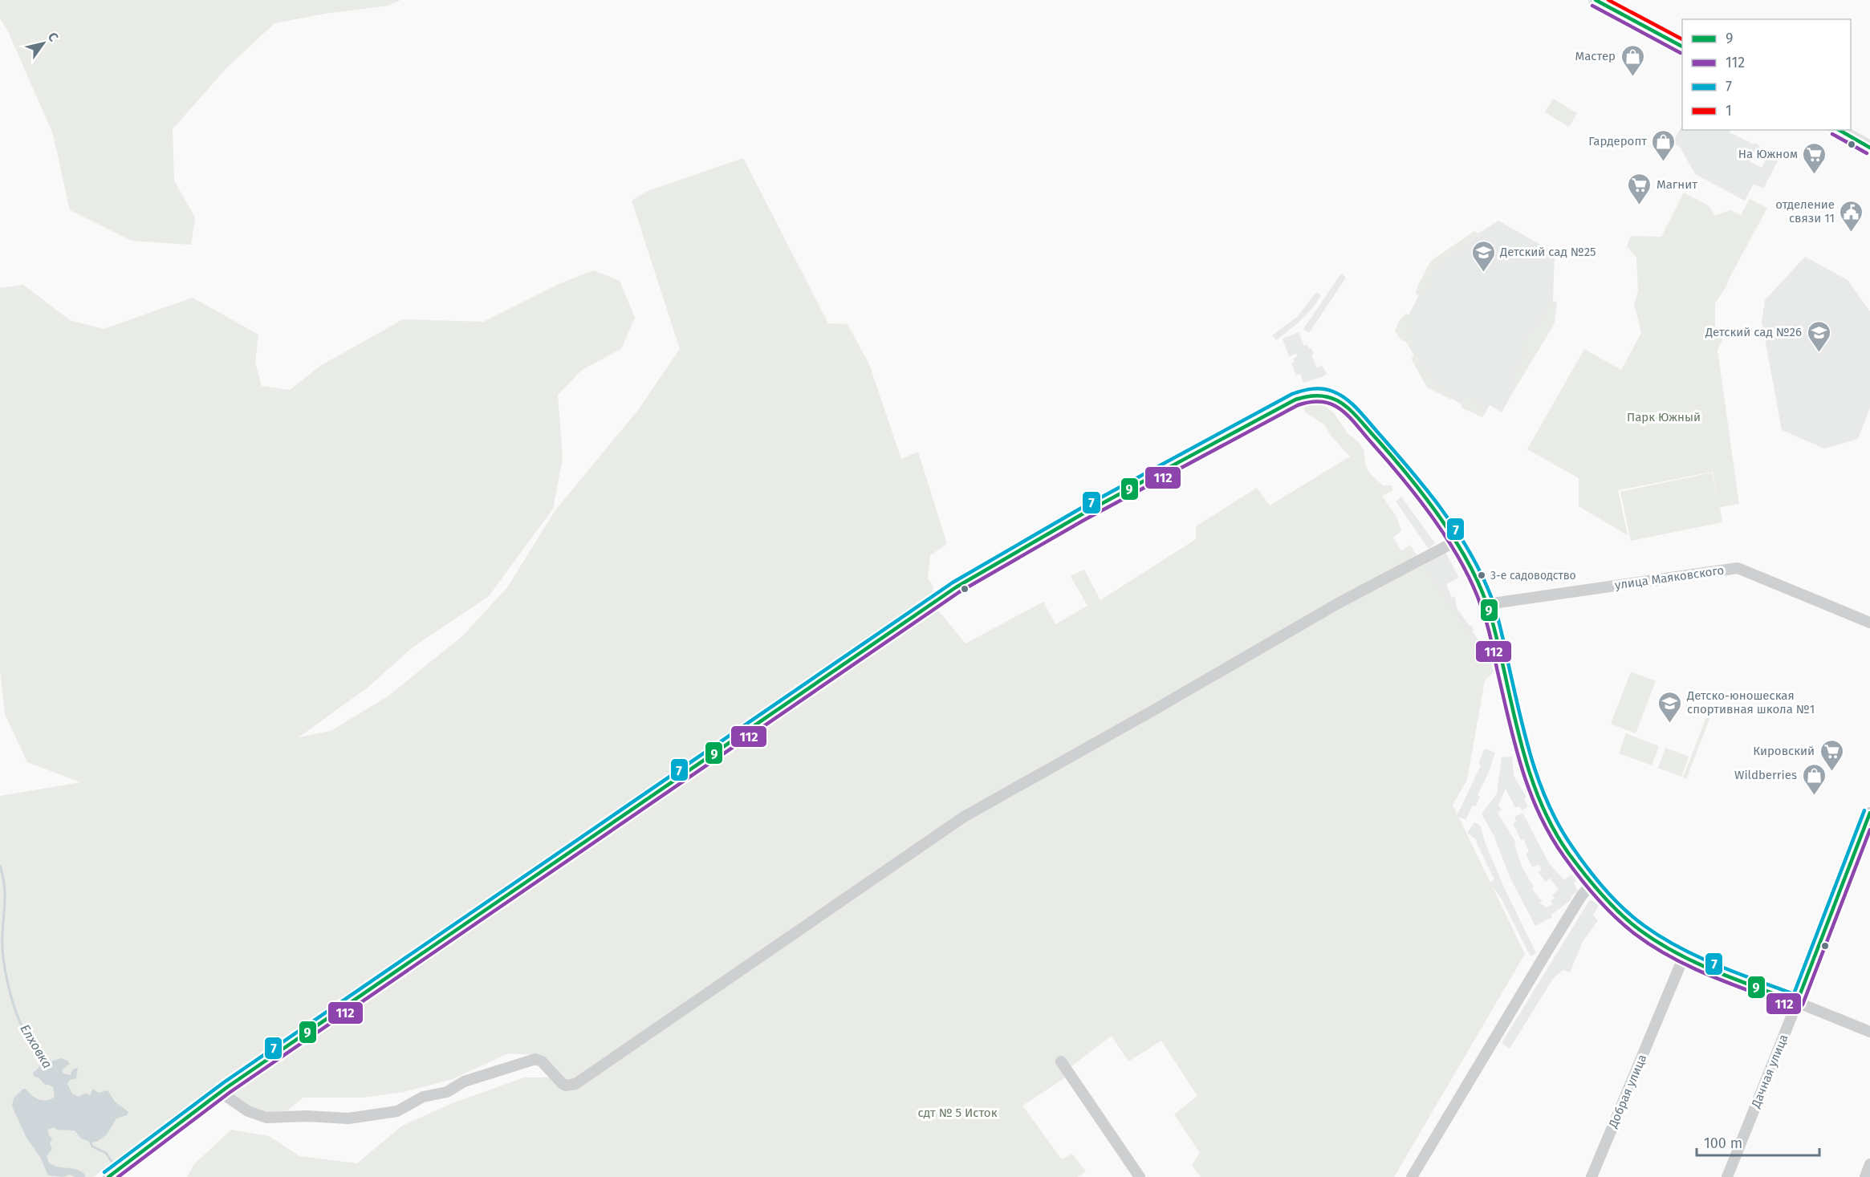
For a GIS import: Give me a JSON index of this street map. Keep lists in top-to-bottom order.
{
  "streets": {
    "street": ["улица Маяковского", "Дачная улица", "Добрая улица"]
  },
  "water": ["Елховка"],
  "parks": ["Парк Южный", "сдт № 5 Исток"],
  "places": {
    "shop": ["Мастер", "Гардеропт", "Wildberries"],
    "supermarket": ["На Южном", "Магнит", "Кировский"],
    "public building": ["отделение связи 11"],
    "school or university": ["Детский сад №25", "Детский сад №26", "Детско-юношеская спортивная школа №1"],
    "other": ["3-е садоводство"]
  },
  "lines": [
    "transit line 9",
    "transit line 1",
    "transit line 112",
    "transit line 7"
  ],
  "legend": [
    "9",
    "112",
    "7",
    "1"
  ],
  "scale_bar": "100 m",
  "north": "top right"
}
